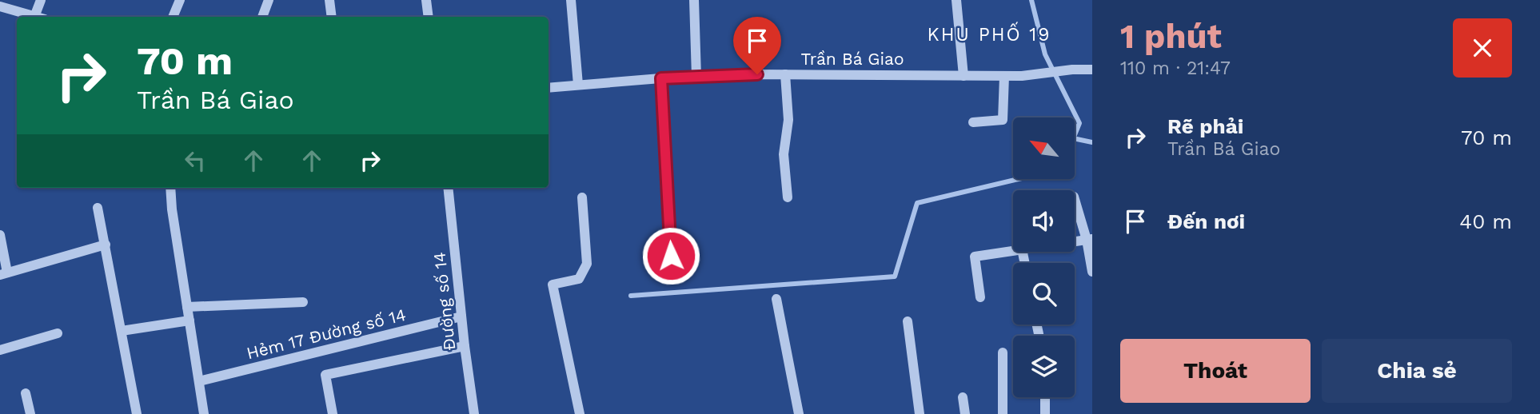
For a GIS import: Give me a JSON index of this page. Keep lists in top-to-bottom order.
{
  "streets": {
    "street": ["Trần Bá Giao", "Đường số 14", "Hẻm 17 Đường số 14"]
  },
  "crossings": [
    ["Đường số 14", "Hẻm 17 Đường số 14"]
  ],
  "districts": ["KHU PHỐ 19"],
  "north": "top left",
  "page": {
    "heading": ["1 phút", "110 m · 21:47"],
    "turn": ["70 m", "Trần Bá Giao"],
    "list": [
      {
        "name": "Rẽ phải",
        "note": "Trần Bá Giao",
        "value": "70 m"
      },
      {
        "name": "Đến nơi",
        "value": "40 m"
      }
    ],
    "buttons": ["Thoát", "Chia sẻ"]
  }
}
